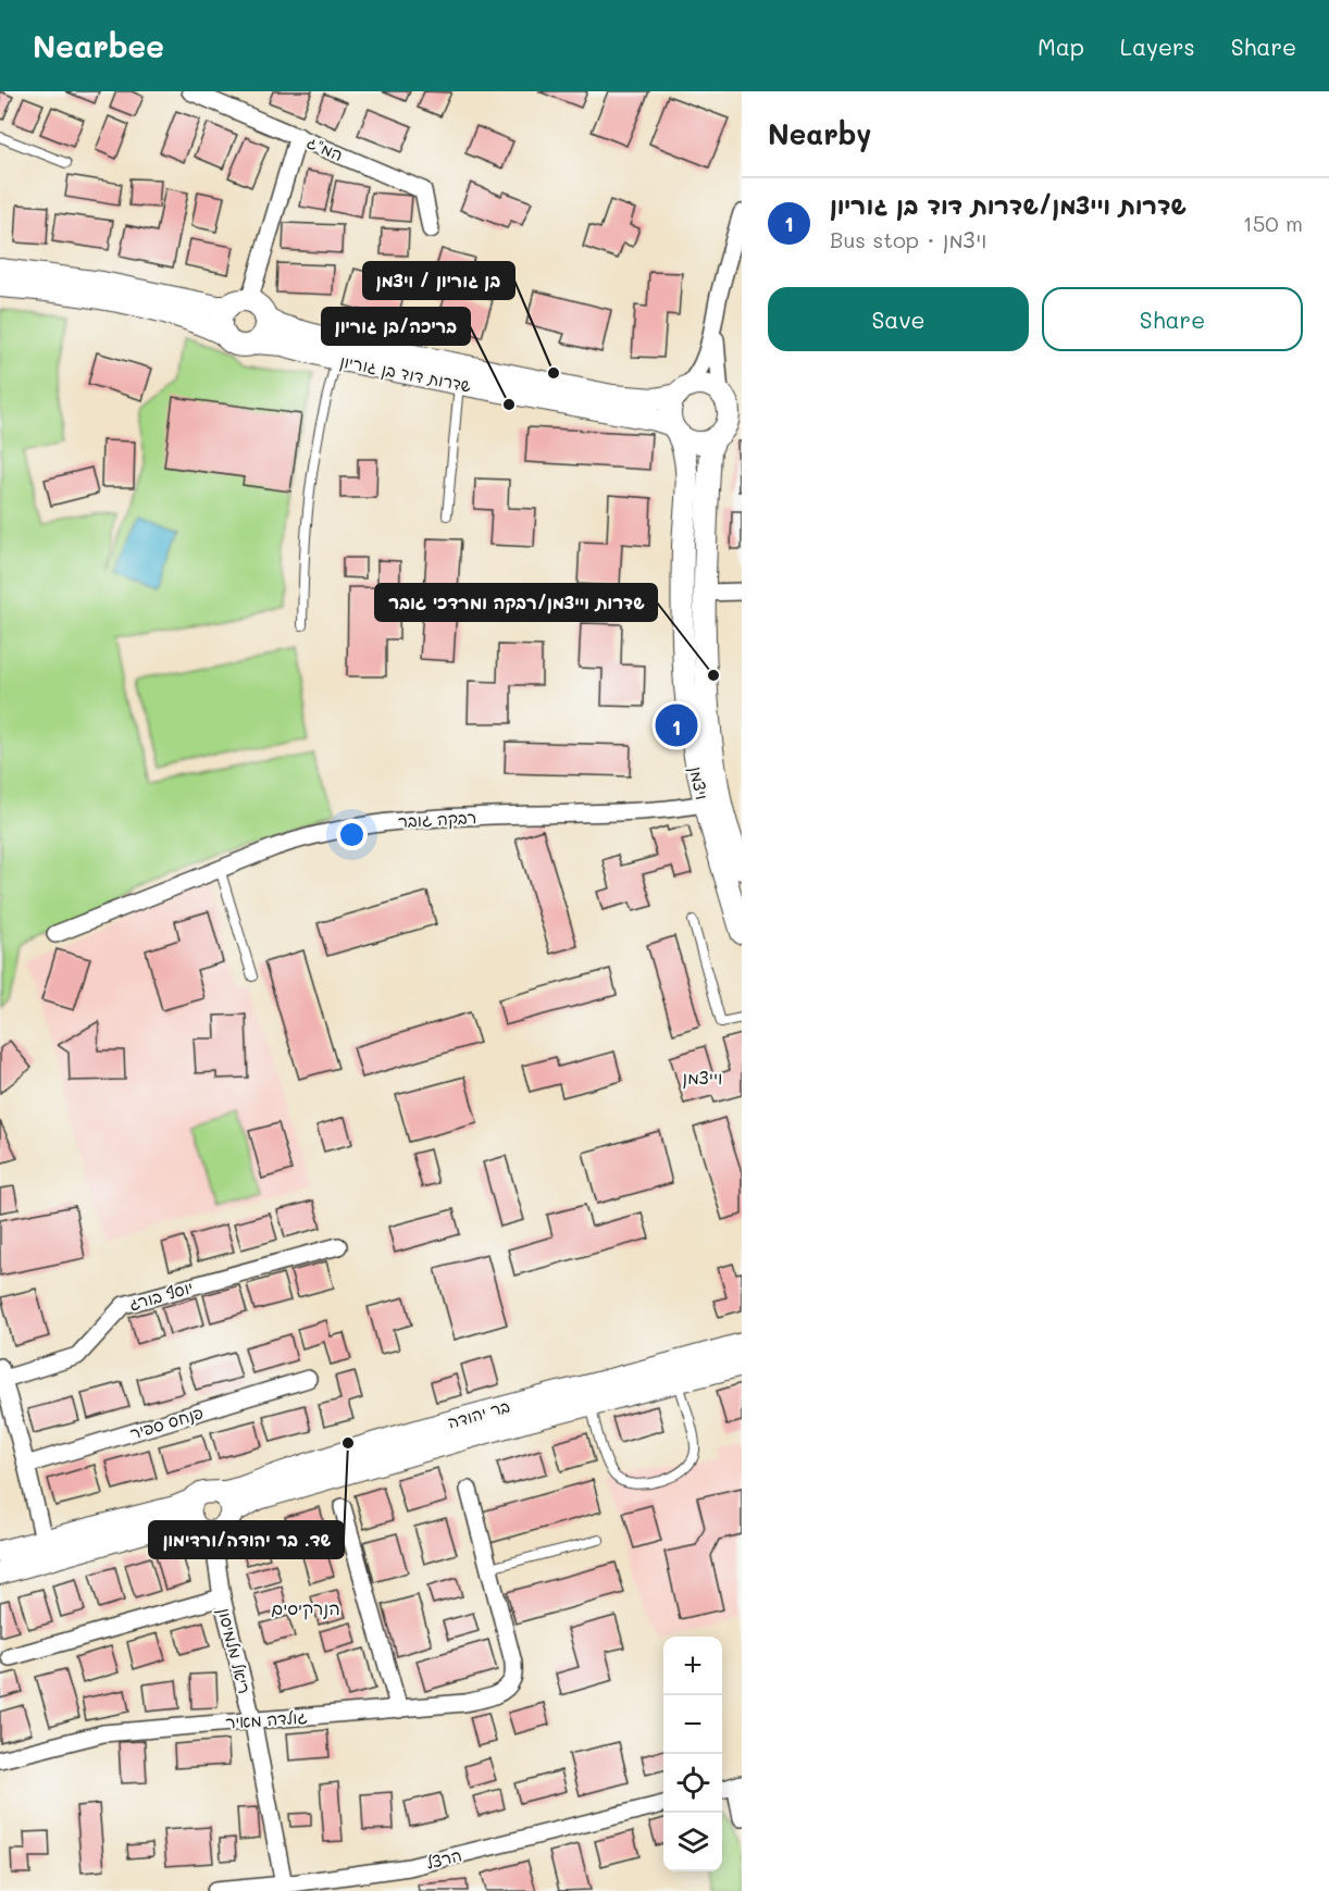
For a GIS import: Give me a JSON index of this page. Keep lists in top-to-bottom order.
{
  "streets": {
    "street": [
      "המ\"ג",
      "שדרות דוד בן גוריון",
      "ויצמן",
      "רבקה גובר",
      "יוסף בורג",
      "בר יהודה",
      "פנחס ספיר",
      "ריאל מלמיסון",
      "גולדה מאיר",
      "הרצל"
    ]
  },
  "crossings": [
    ["שדרות דוד בן גוריון", "ויצמן"],
    ["ויצמן", "רבקה גובר"],
    ["יוסף בורג", "פנחס ספיר"],
    ["בר יהודה", "ריאל מלמיסון"],
    ["ריאל מלמיסון", "גולדה מאיר"],
    ["ריאל מלמיסון", "הרצל"]
  ],
  "districts": ["וייצמן", "הנרקיסים"],
  "places": [
    "בן גוריון / ויצמן",
    "בריכה/בן גוריון",
    "שדרות וייצמן/רבקה ומרדכי גובר",
    "שד. בר יהודה/ורדימון"
  ],
  "page": {
    "header": "Nearbee",
    "nav": ["Map", "Layers", "Share"],
    "heading": "Nearby",
    "list": [
      {
        "mark": "1",
        "name": "שדרות וייצמן/שדרות דוד בן גוריון",
        "note": "Bus stop · ויצמן",
        "value": "150 m"
      }
    ],
    "buttons": ["Save", "Share"],
    "pins": "1",
    "map_buttons": ["+", "−"]
  }
}
